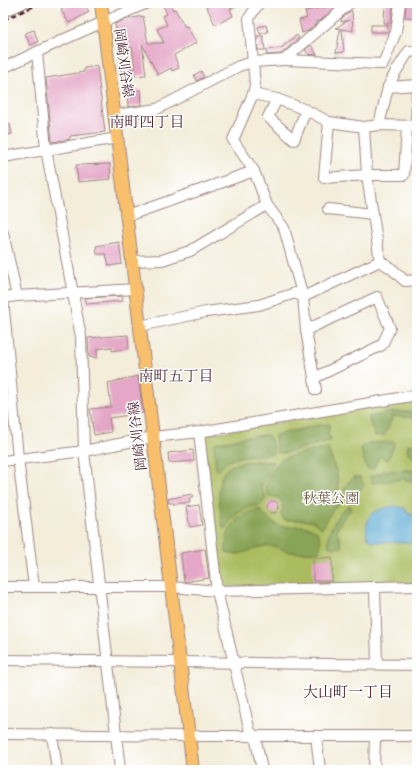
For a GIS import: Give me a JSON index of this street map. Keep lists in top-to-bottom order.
{
  "streets": {
    "main road": ["岡崎刈谷線"]
  },
  "districts": ["南町四丁目", "南町五丁目", "大山町一丁目"],
  "parks": ["秋葉公園"]
}
